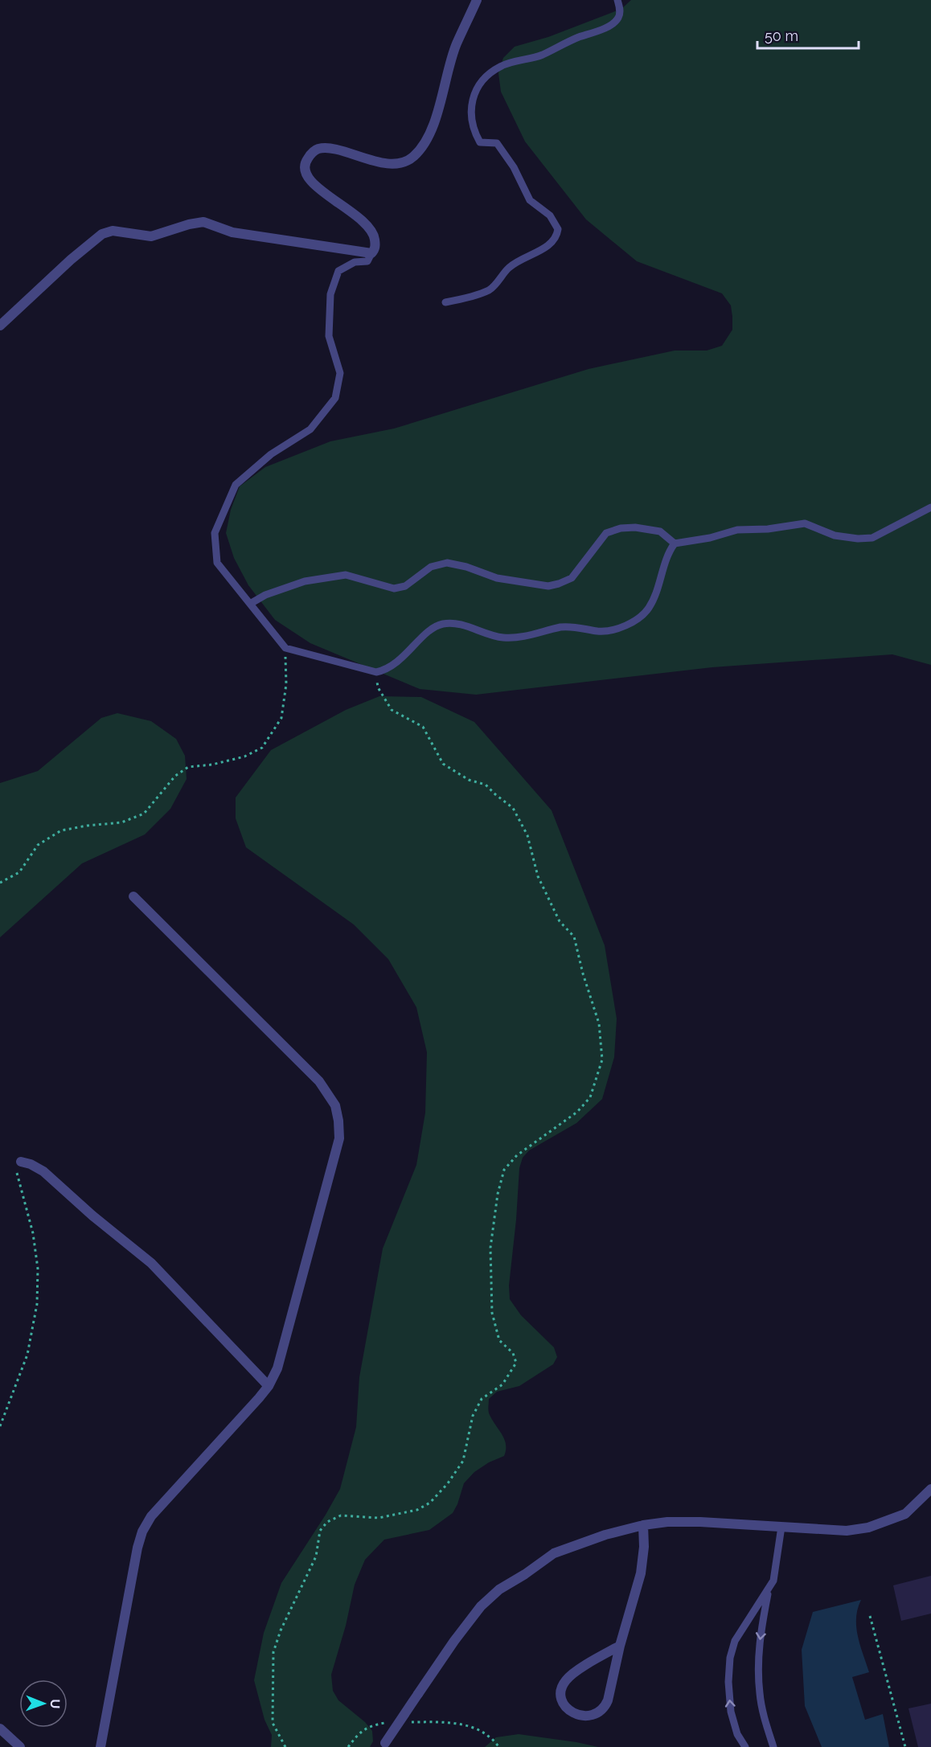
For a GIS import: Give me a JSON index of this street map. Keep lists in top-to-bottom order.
{
  "scale_bar": "50 m",
  "north": "right"
}
